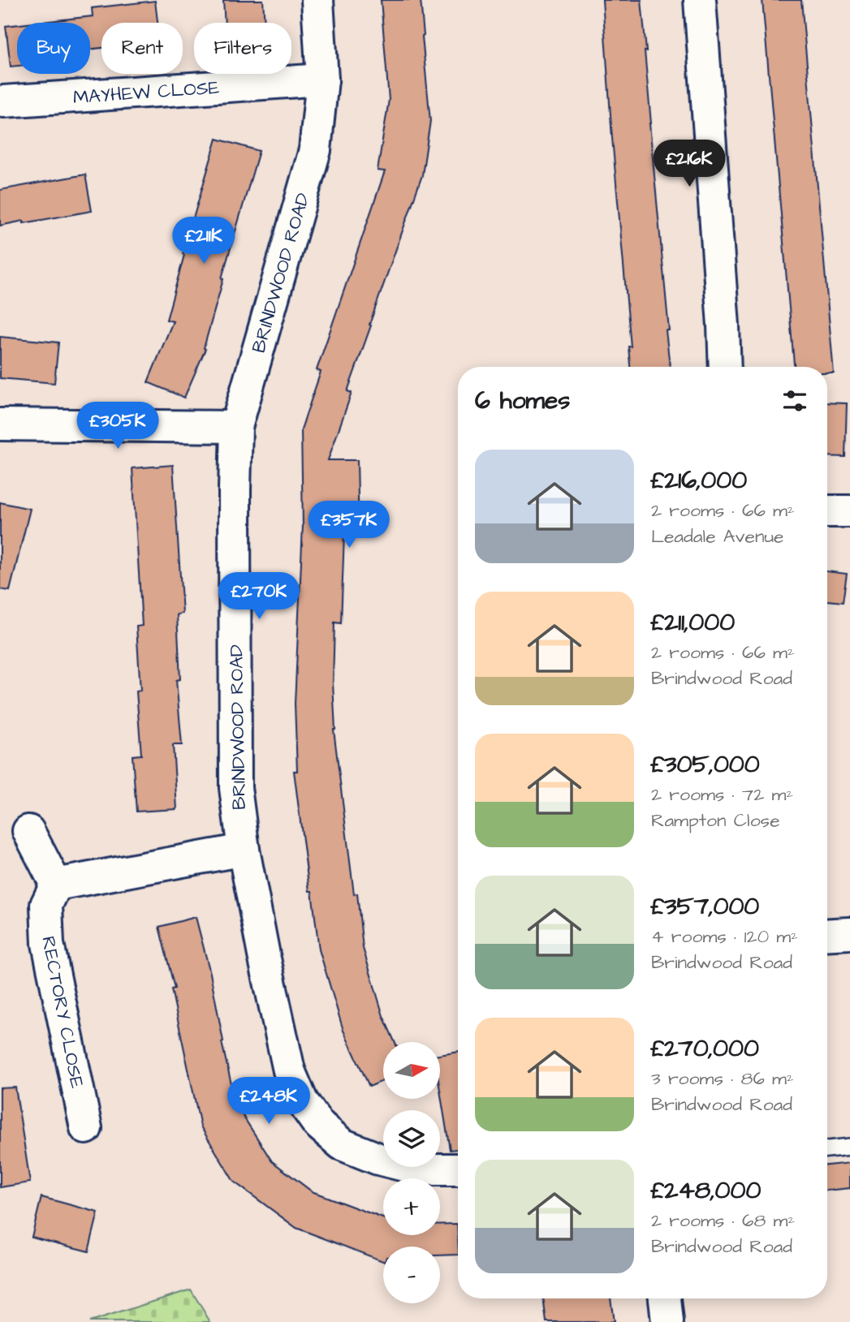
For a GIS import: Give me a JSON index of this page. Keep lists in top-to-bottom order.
{
  "streets": {
    "street": ["MAYHEW CLOSE", "BRINDWOOD ROAD", "RECTORY CLOSE"]
  },
  "crossings": [
    ["MAYHEW CLOSE", "BRINDWOOD ROAD"]
  ],
  "north": "right",
  "page": {
    "chip": ["Buy", "Rent", "Filters"],
    "price": [
      "£216K",
      "£211K",
      "£305K",
      "£357K",
      "£270K",
      "£248K"
    ],
    "heading": "6 homes",
    "list": [
      {
        "name": "£216,000",
        "note": "2 rooms · 66 m² · Leadale Avenue"
      },
      {
        "name": "£211,000",
        "note": "2 rooms · 66 m² · Brindwood Road"
      },
      {
        "name": "£305,000",
        "note": "2 rooms · 72 m² · Rampton Close"
      },
      {
        "name": "£357,000",
        "note": "4 rooms · 120 m² · Brindwood Road"
      },
      {
        "name": "£270,000",
        "note": "3 rooms · 86 m² · Brindwood Road"
      },
      {
        "name": "£248,000",
        "note": "2 rooms · 68 m² · Brindwood Road"
      }
    ],
    "map_buttons": ["+", "−"]
  }
}
